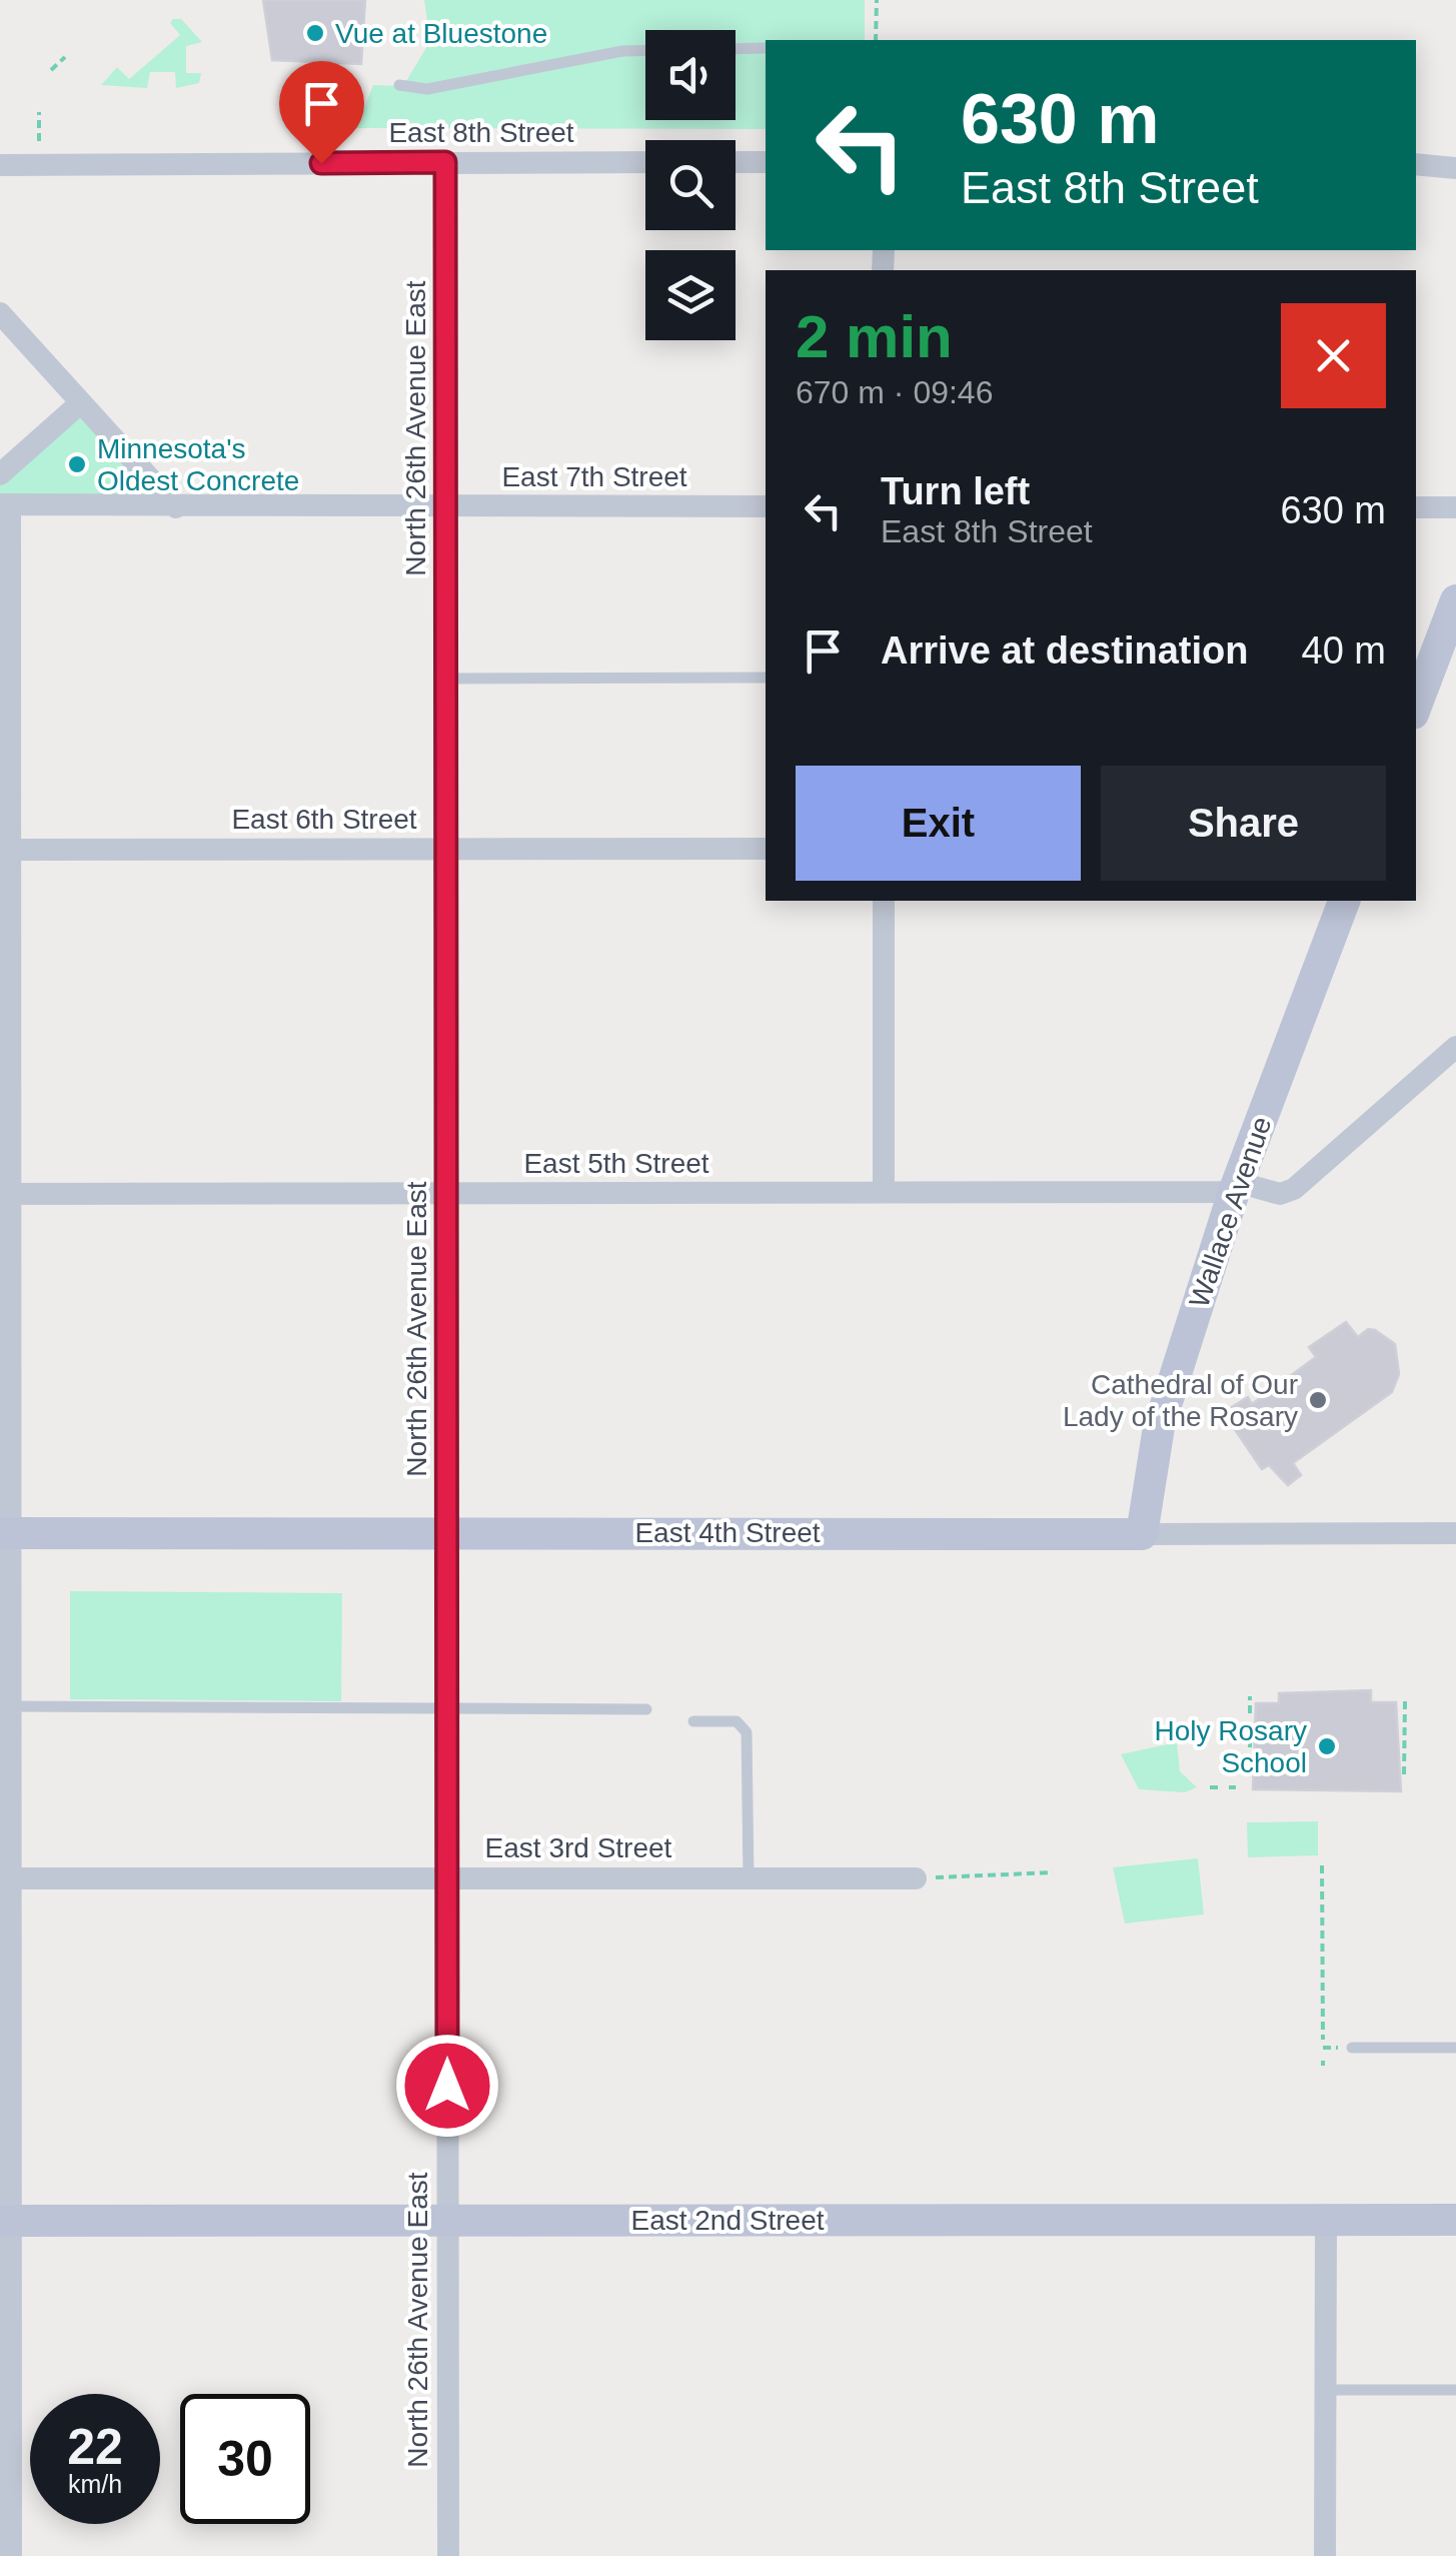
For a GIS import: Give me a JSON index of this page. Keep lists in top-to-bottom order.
{
  "streets": {
    "main road": ["Wallace Avenue", "East 4th Street", "East 2nd Street"],
    "street": [
      "East 8th Street",
      "North 26th Avenue East",
      "East 7th Street",
      "East 6th Street",
      "East 5th Street",
      "East 3rd Street"
    ]
  },
  "crossings": [
    ["East 8th Street", "North 26th Avenue East"],
    ["North 26th Avenue East", "East 7th Street"],
    ["North 26th Avenue East", "East 6th Street"],
    ["North 26th Avenue East", "East 5th Street"],
    ["North 26th Avenue East", "East 4th Street"],
    ["North 26th Avenue East", "East 3rd Street"],
    ["North 26th Avenue East", "East 2nd Street"],
    ["East 5th Street", "Wallace Avenue"],
    ["Wallace Avenue", "East 4th Street"]
  ],
  "places": [
    "Vue at Bluestone",
    "Minnesota's Oldest Concrete",
    "Cathedral of Our Lady of the Rosary",
    "Holy Rosary School"
  ],
  "page": {
    "turn": ["630 m", "East 8th Street"],
    "heading": ["2 min", "670 m · 09:46"],
    "list": [
      {
        "name": "Turn left",
        "note": "East 8th Street",
        "value": "630 m"
      },
      {
        "name": "Arrive at destination",
        "value": "40 m"
      }
    ],
    "buttons": ["Exit", "Share"],
    "speed": "22 km/h",
    "limit": "30"
  }
}
